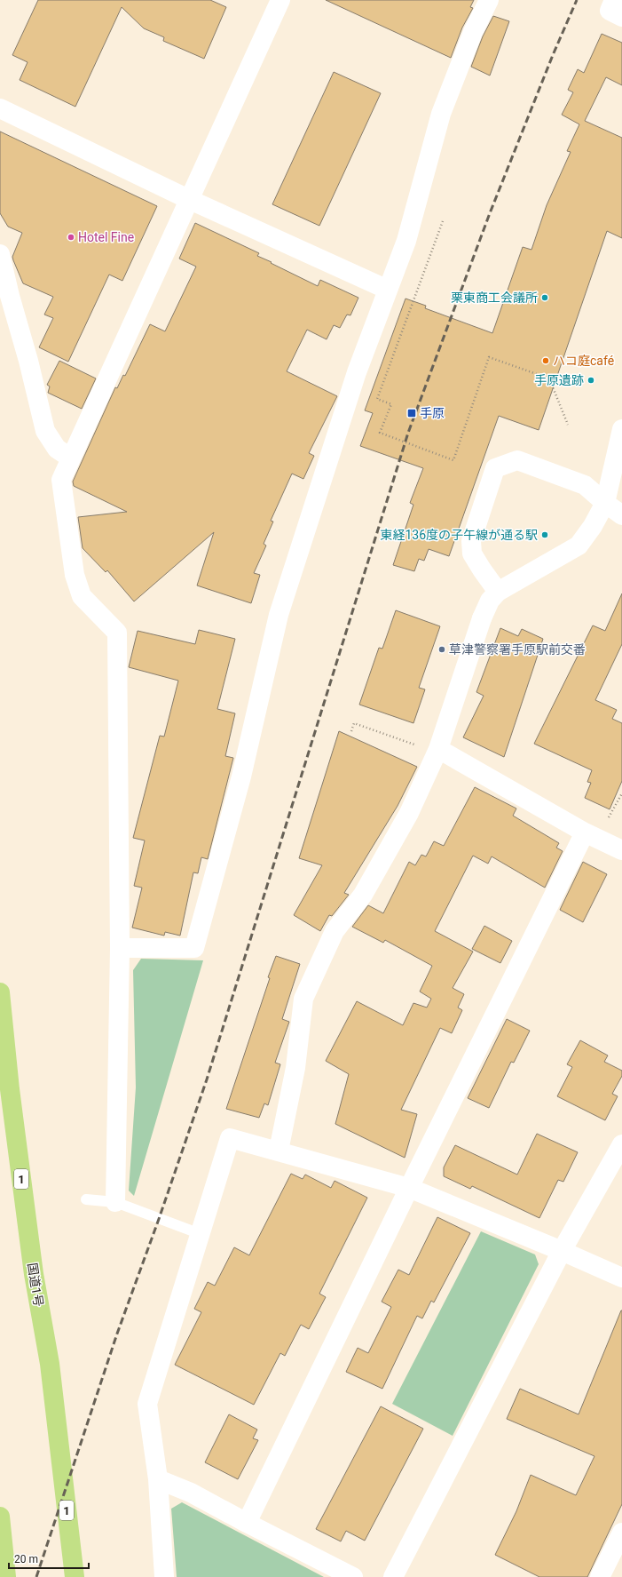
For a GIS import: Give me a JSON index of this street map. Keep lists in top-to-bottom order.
{
  "streets": {
    "highway": ["1", "国道1号"]
  },
  "places": {
    "other": [
      "Hotel Fine",
      "栗東商工会議所",
      "ハコ庭café",
      "手原遺跡",
      "東経136度の子午線が通る駅",
      "草津警察署手原駅前交番"
    ],
    "transit": ["手原"]
  },
  "scale_bar": "20 m"
}
